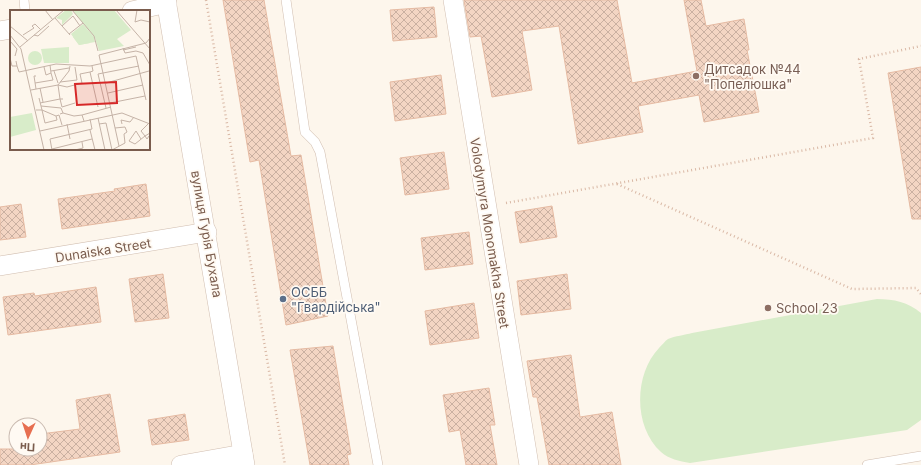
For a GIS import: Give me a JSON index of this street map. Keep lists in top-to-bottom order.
{
  "streets": {
    "street": ["Volodymyra Monomakha Street", "вулиця Гурія Бухала", "Dunaiska Street"]
  },
  "crossings": [
    ["вулиця Гурія Бухала", "Dunaiska Street"]
  ],
  "places": ["Дитсадок №44 \"Попелюшка\"", "ОСББ \"Гвардійська\"", "School 23"],
  "north": "bottom"
}
